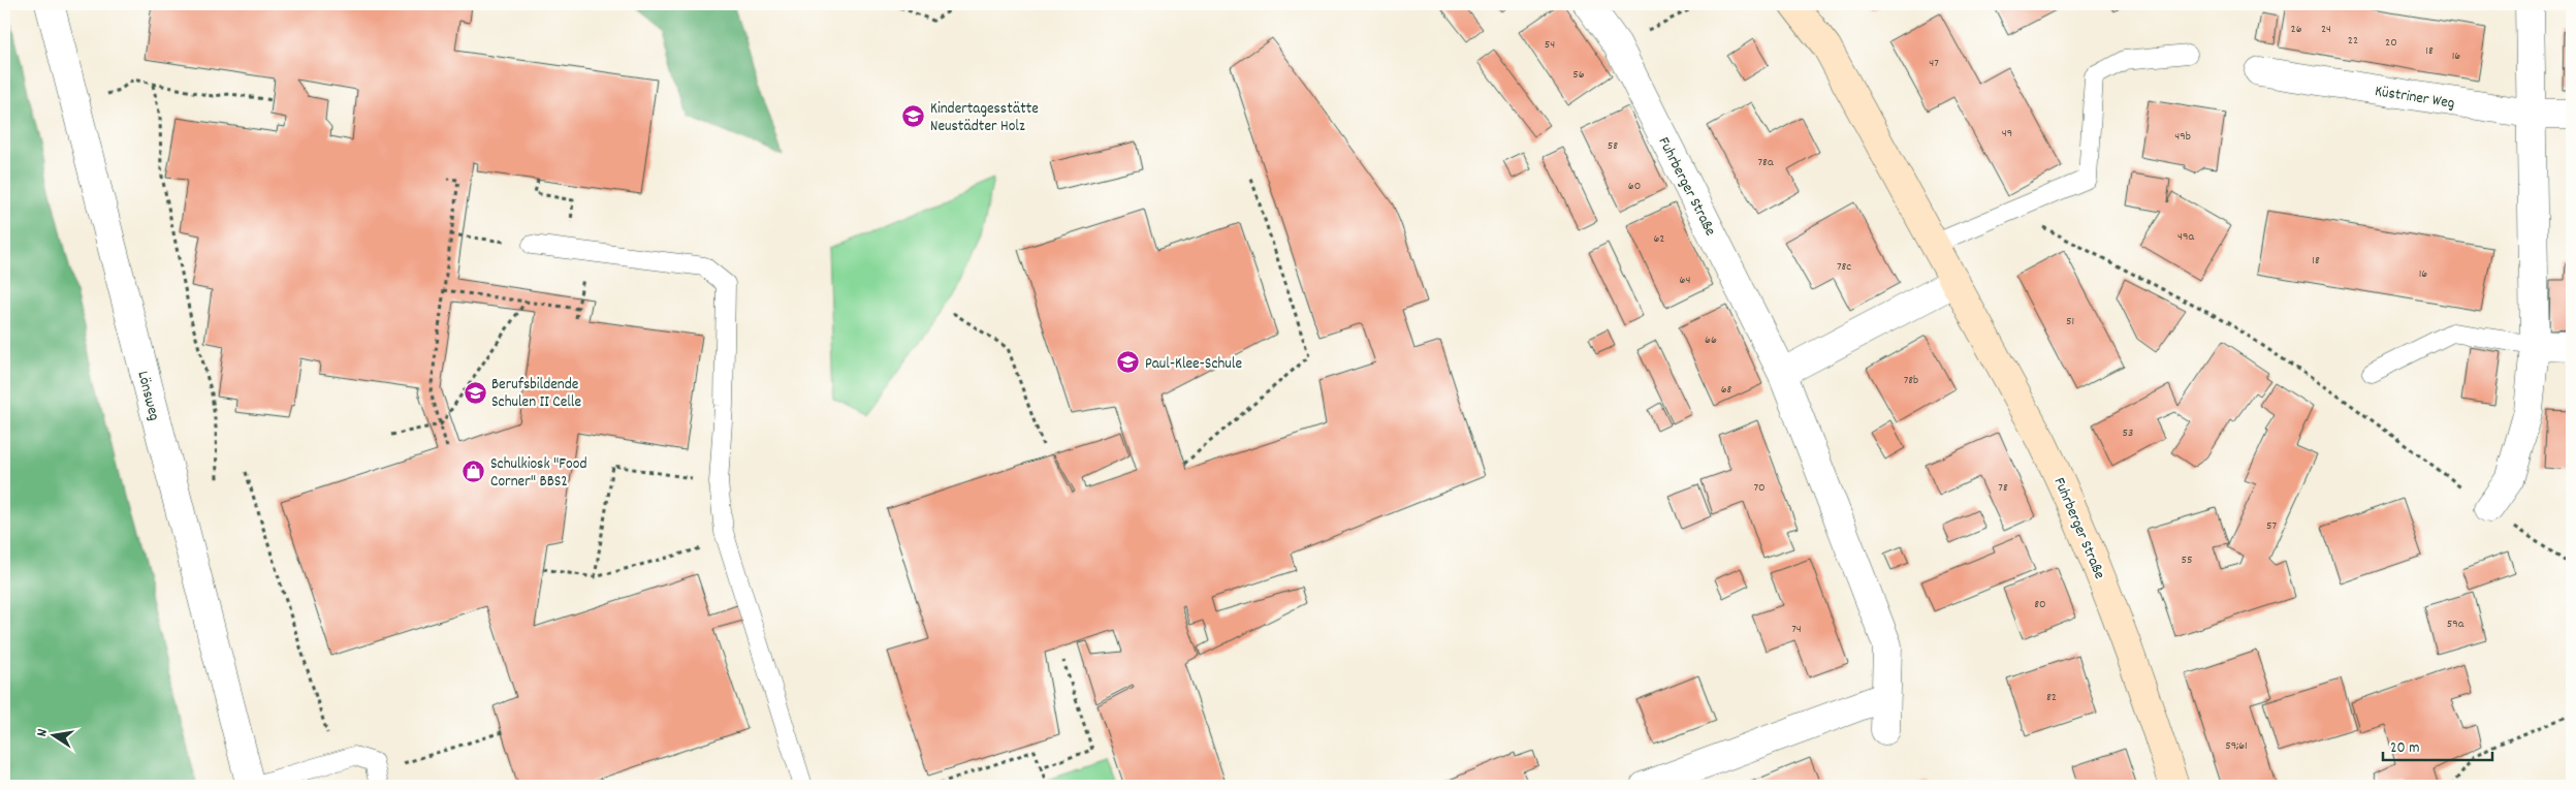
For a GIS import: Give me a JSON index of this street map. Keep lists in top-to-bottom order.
{
  "streets": {
    "main road": ["Fuhrberger Straße"],
    "street": ["Küstriner Weg", "Lönsweg"]
  },
  "places": {
    "school or university": ["Kindertagesstätte Neustädter Holz", "Paul-Klee-Schule", "Berufsbildende Schulen II Celle"],
    "shop": ["Schulkiosk \"Food Corner\" BBS2"]
  },
  "house_numbers": [
    "26",
    "24",
    "22",
    "20",
    "54",
    "18",
    "16",
    "47",
    "56",
    "49",
    "49b",
    "58",
    "78a",
    "60",
    "49a",
    "62",
    "18",
    "78c",
    "16",
    "64",
    "51",
    "66",
    "78b",
    "68",
    "53",
    "70",
    "78",
    "57",
    "55",
    "80",
    "59a",
    "74",
    "82",
    "59;61"
  ],
  "scale_bar": "20 m",
  "north": "left"
}
